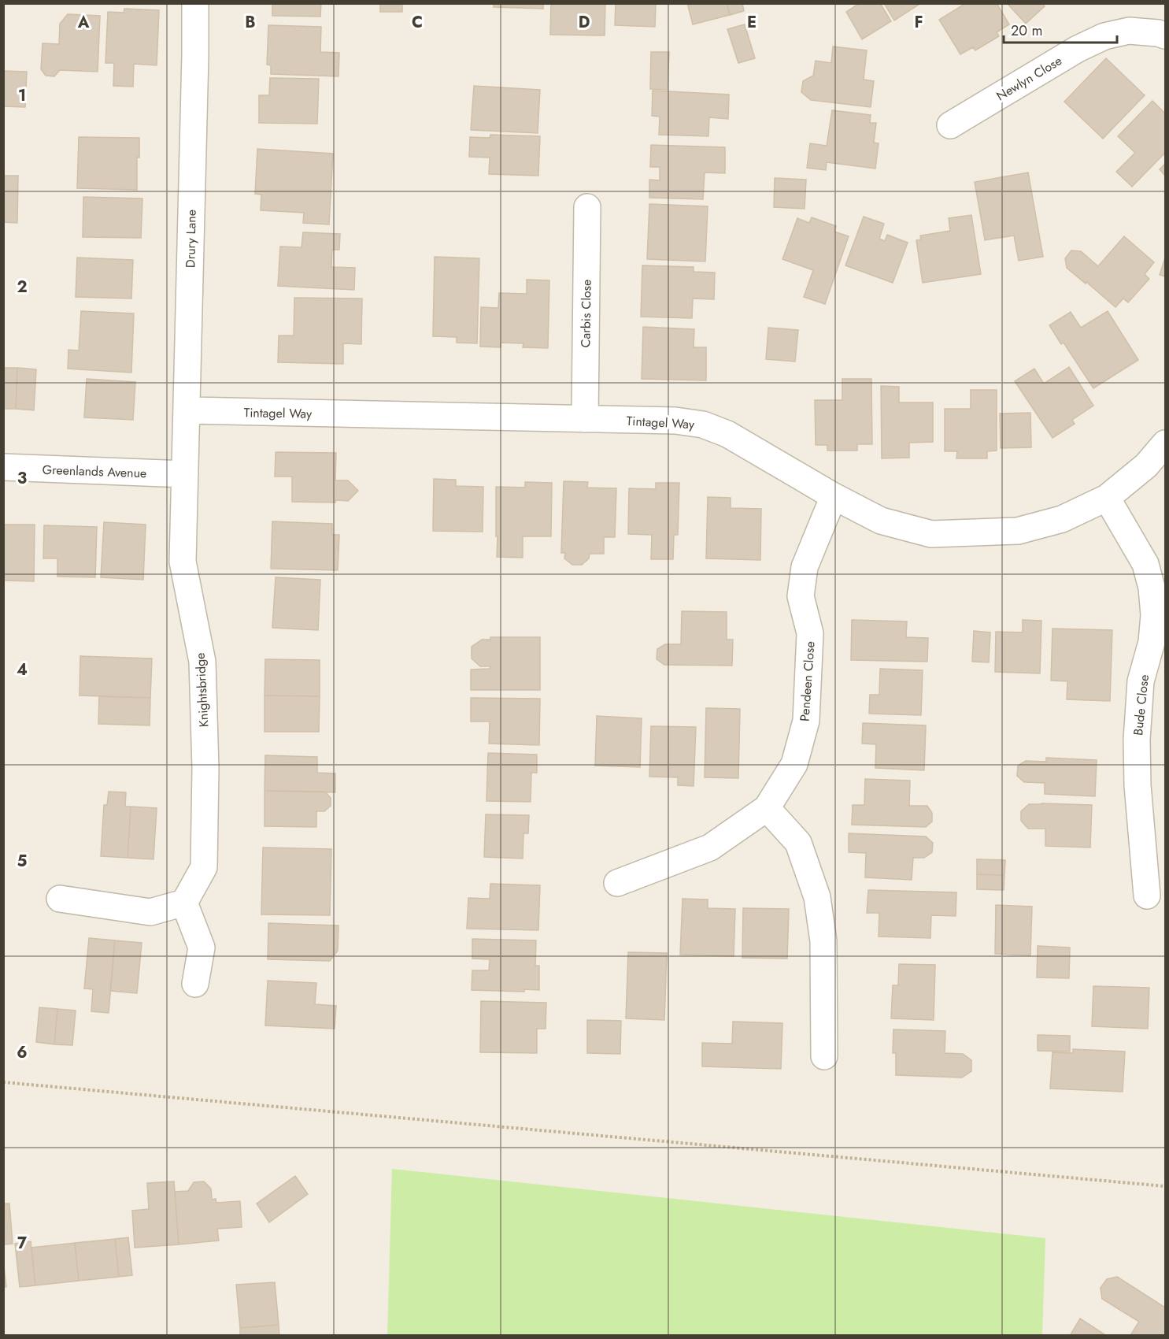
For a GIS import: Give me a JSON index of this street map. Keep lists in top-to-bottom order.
{
  "streets": {
    "street": [
      "Newlyn Close",
      "Drury Lane",
      "Carbis Close",
      "Tintagel Way",
      "Greenlands Avenue",
      "Pendeen Close",
      "Knightsbridge",
      "Bude Close"
    ]
  },
  "crossings": [
    ["Drury Lane", "Tintagel Way"],
    ["Drury Lane", "Greenlands Avenue"],
    ["Drury Lane", "Knightsbridge"],
    ["Carbis Close", "Tintagel Way"],
    ["Tintagel Way", "Pendeen Close"],
    ["Tintagel Way", "Bude Close"],
    ["Greenlands Avenue", "Knightsbridge"]
  ],
  "scale_bar": "20 m",
  "grid": {
    "columns": [
      "A",
      "B",
      "C",
      "D",
      "E",
      "F"
    ],
    "rows": [
      "1",
      "2",
      "3",
      "4",
      "5",
      "6",
      "7"
    ]
  }
}
